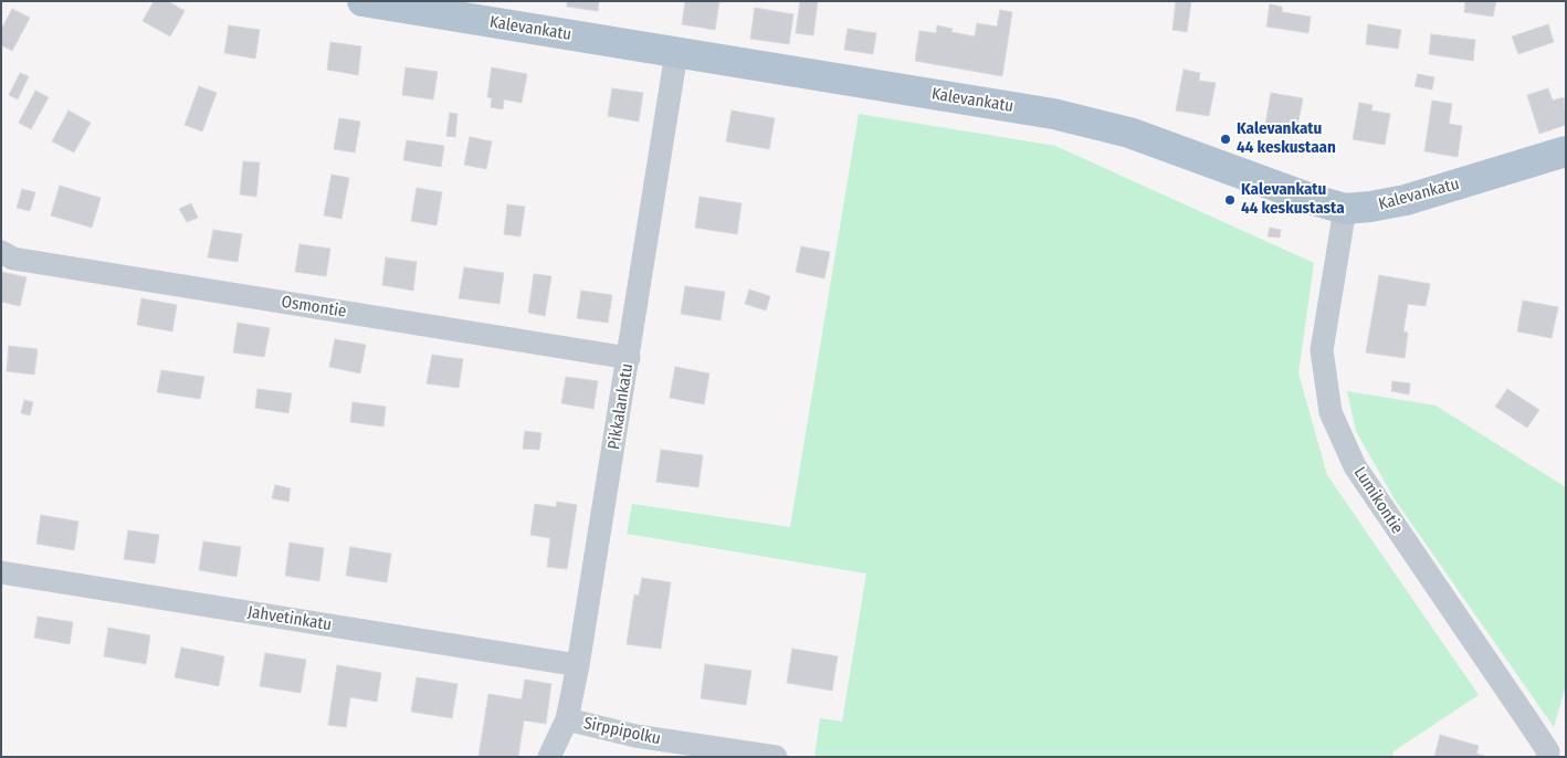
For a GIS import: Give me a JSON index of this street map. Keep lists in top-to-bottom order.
{
  "streets": {
    "main road": ["Kalevankatu"],
    "street": [
      "Osmontie",
      "Pikkalankatu",
      "Lumikontie",
      "Jahvetinkatu",
      "Sirppipolku"
    ]
  },
  "crossings": [
    ["Kalevankatu", "Pikkalankatu"],
    ["Kalevankatu", "Lumikontie"],
    ["Osmontie", "Pikkalankatu"],
    ["Pikkalankatu", "Jahvetinkatu"],
    ["Pikkalankatu", "Sirppipolku"]
  ],
  "places": ["Kalevankatu 44 keskustaan", "Kalevankatu 44 keskustasta"]
}
